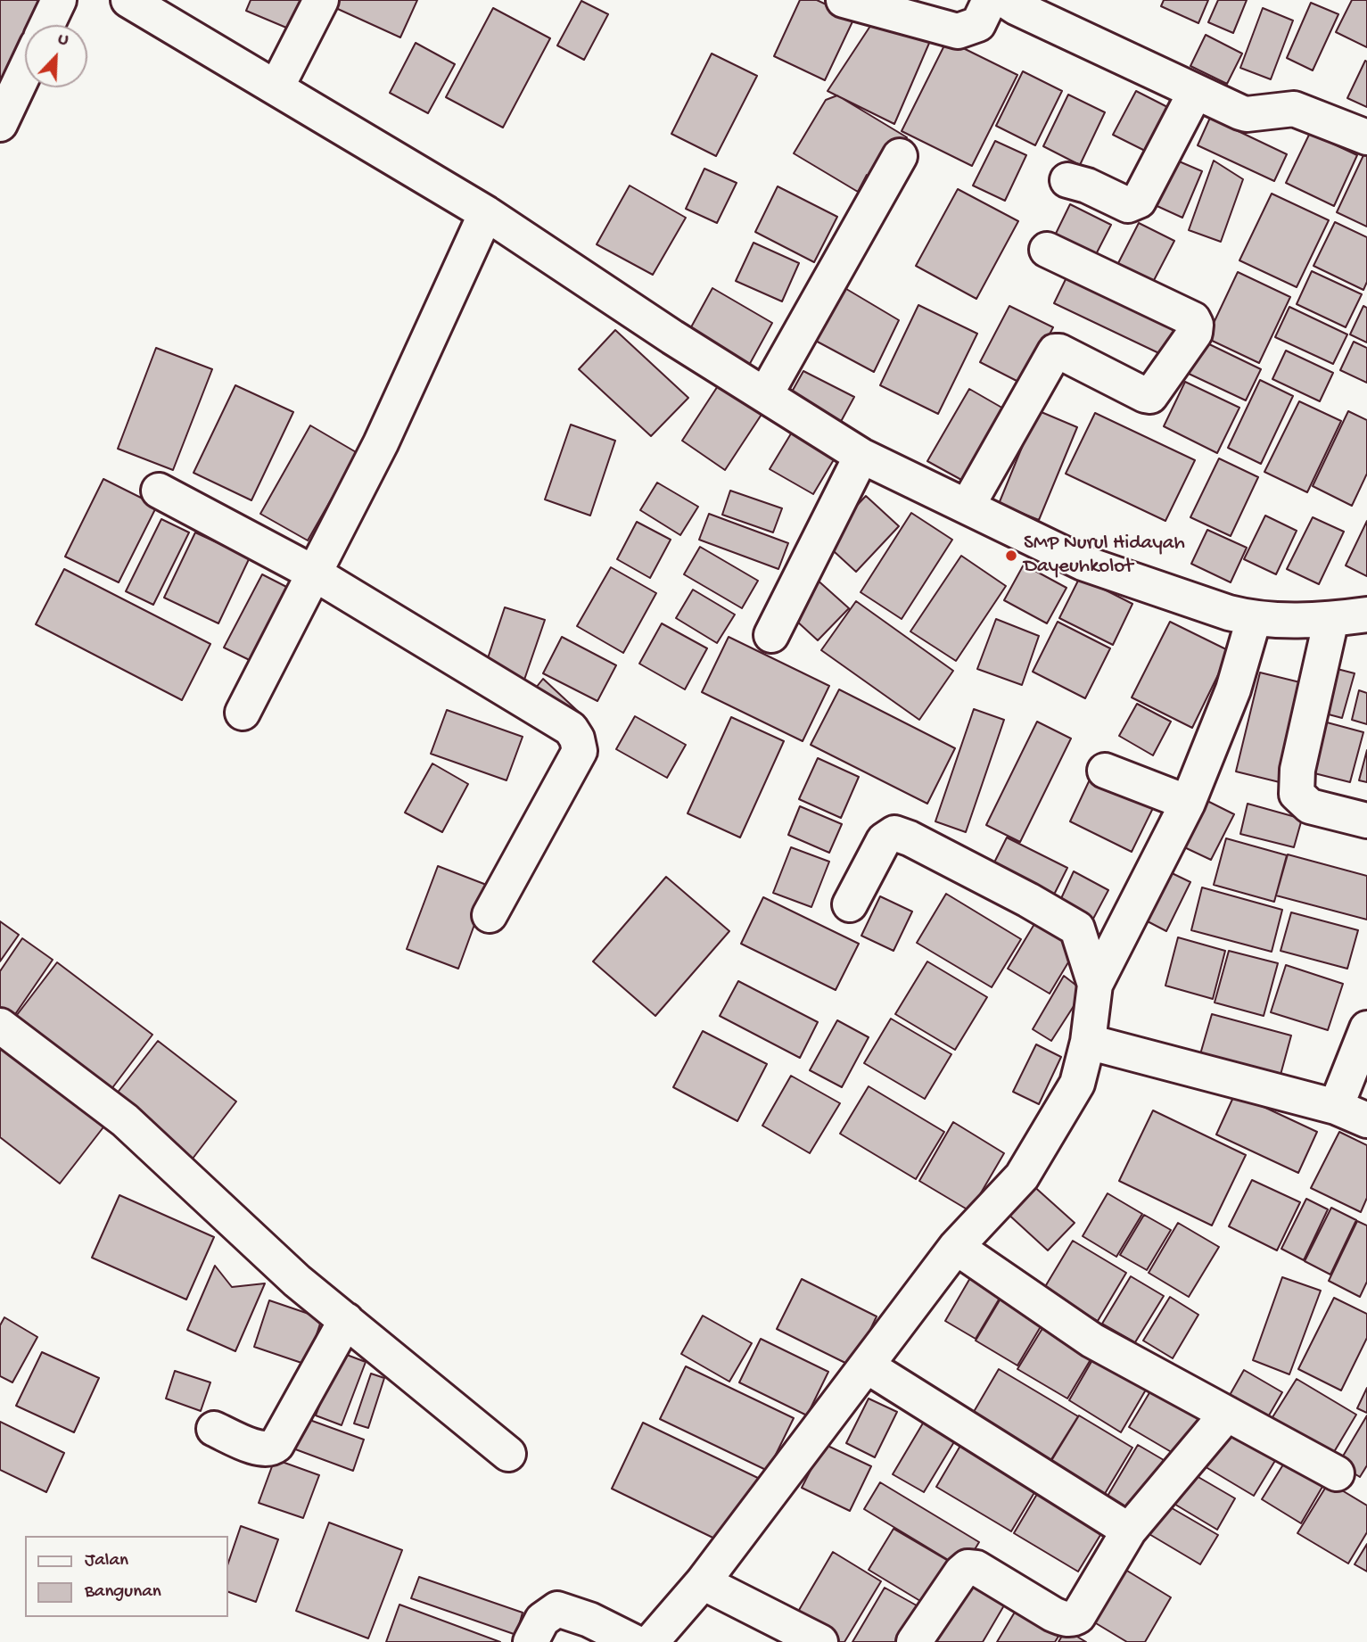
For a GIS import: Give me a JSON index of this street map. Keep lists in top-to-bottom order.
{
  "places": ["SMP Nurul Hidayah Dayeuhkolot"],
  "legend": ["Jalan", "Bangunan"],
  "north": "top right"
}
